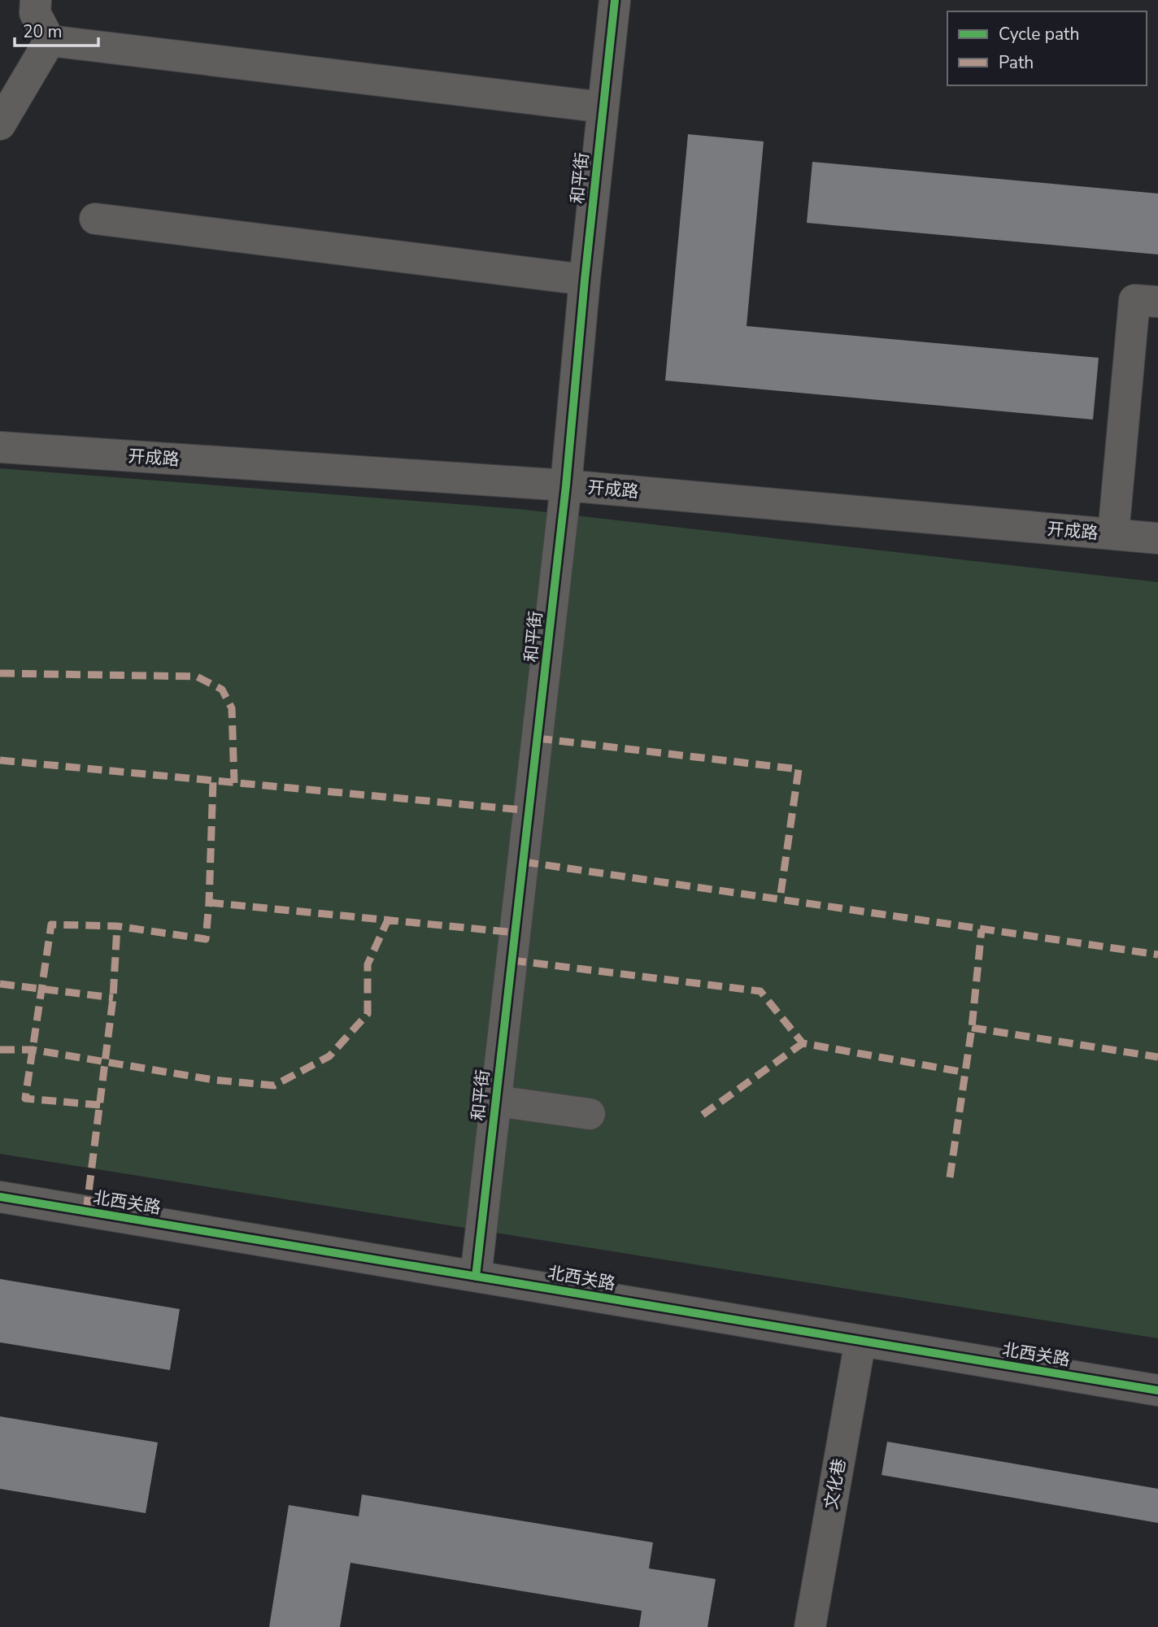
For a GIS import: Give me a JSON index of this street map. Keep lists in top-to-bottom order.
{
  "streets": {
    "street": [
      "和平街",
      "开成路",
      "北西关路",
      "文化巷"
    ]
  },
  "crossings": [
    ["和平街", "开成路"],
    ["和平街", "北西关路"],
    ["北西关路", "文化巷"]
  ],
  "legend": ["Cycle path", "Path"],
  "scale_bar": "20 m"
}
